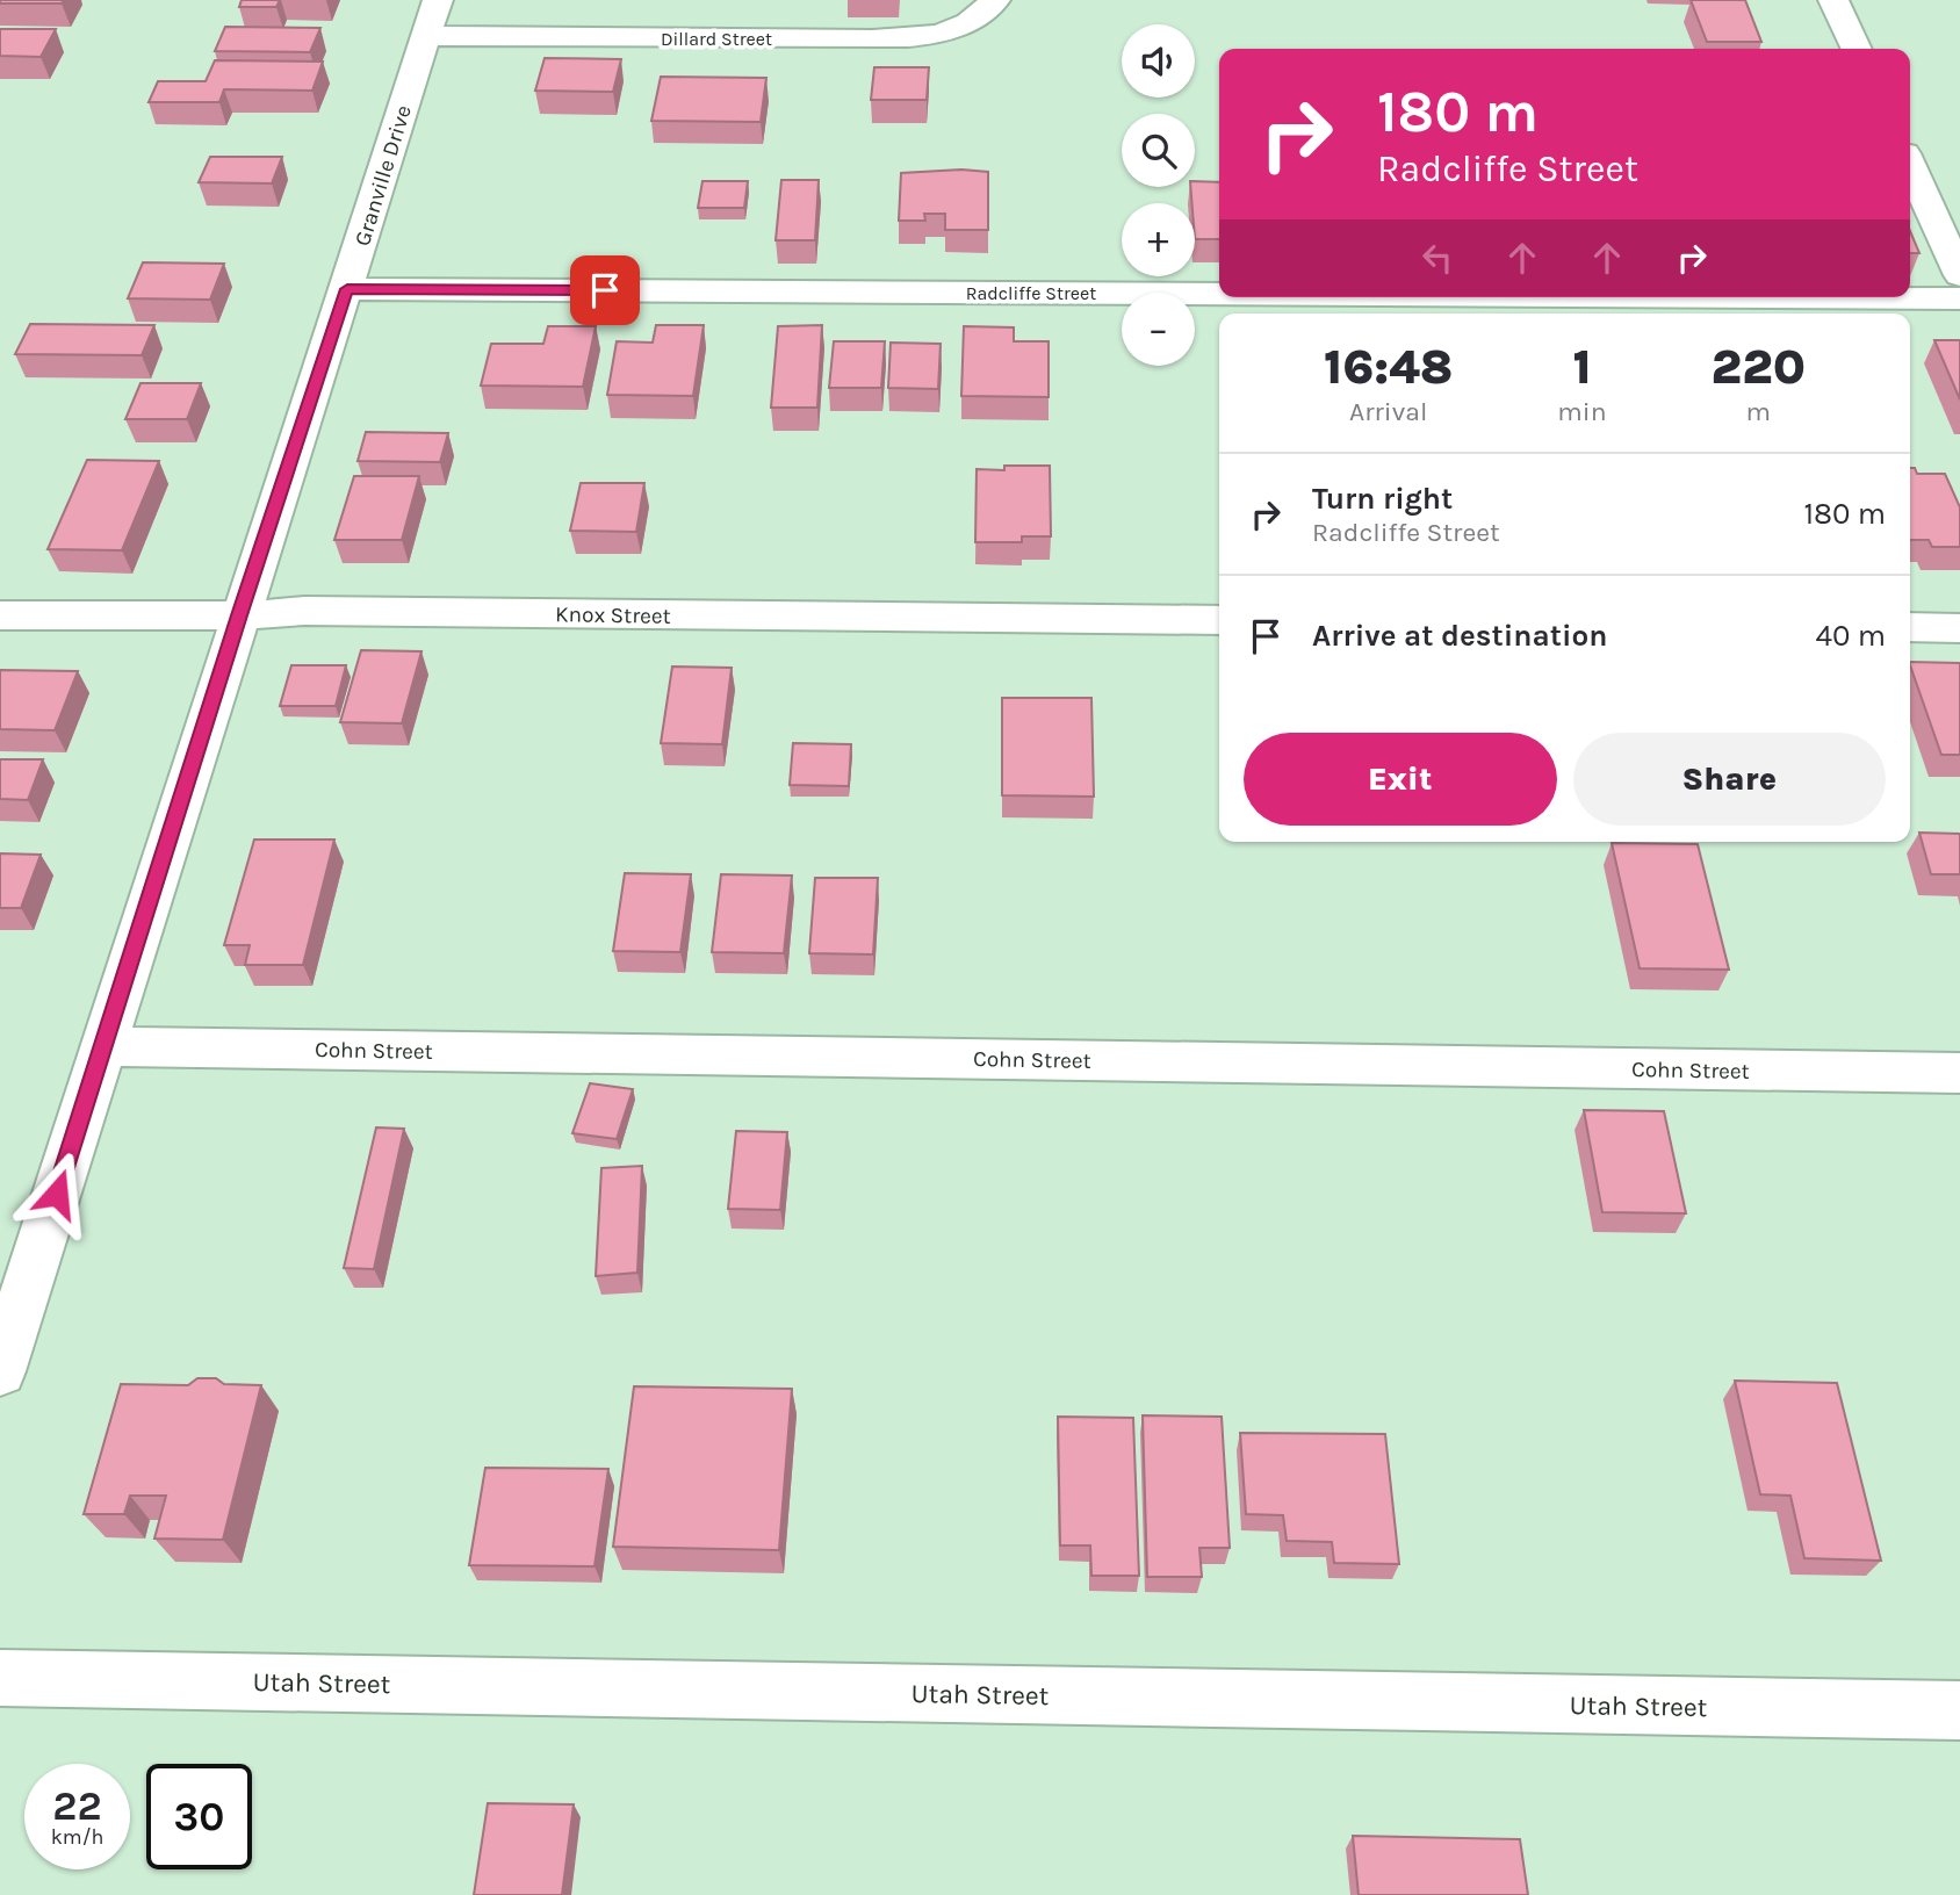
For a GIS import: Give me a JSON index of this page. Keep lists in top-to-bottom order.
{
  "streets": {
    "street": [
      "Dillard Street",
      "Granville Drive",
      "Radcliffe Street",
      "Knox Street",
      "Cohn Street",
      "Utah Street"
    ]
  },
  "crossings": [
    ["Dillard Street", "Granville Drive"],
    ["Granville Drive", "Radcliffe Street"],
    ["Granville Drive", "Knox Street"],
    ["Granville Drive", "Cohn Street"]
  ],
  "page": {
    "map_buttons": ["+", "−"],
    "turn": ["180 m", "Radcliffe Street"],
    "eta": [
      "16:48",
      "Arrival",
      "1",
      "min",
      "220",
      "m"
    ],
    "list": [
      {
        "name": "Turn right",
        "note": "Radcliffe Street",
        "value": "180 m"
      },
      {
        "name": "Arrive at destination",
        "value": "40 m"
      }
    ],
    "buttons": ["Exit", "Share"],
    "speed": "22 km/h",
    "limit": "30"
  }
}
